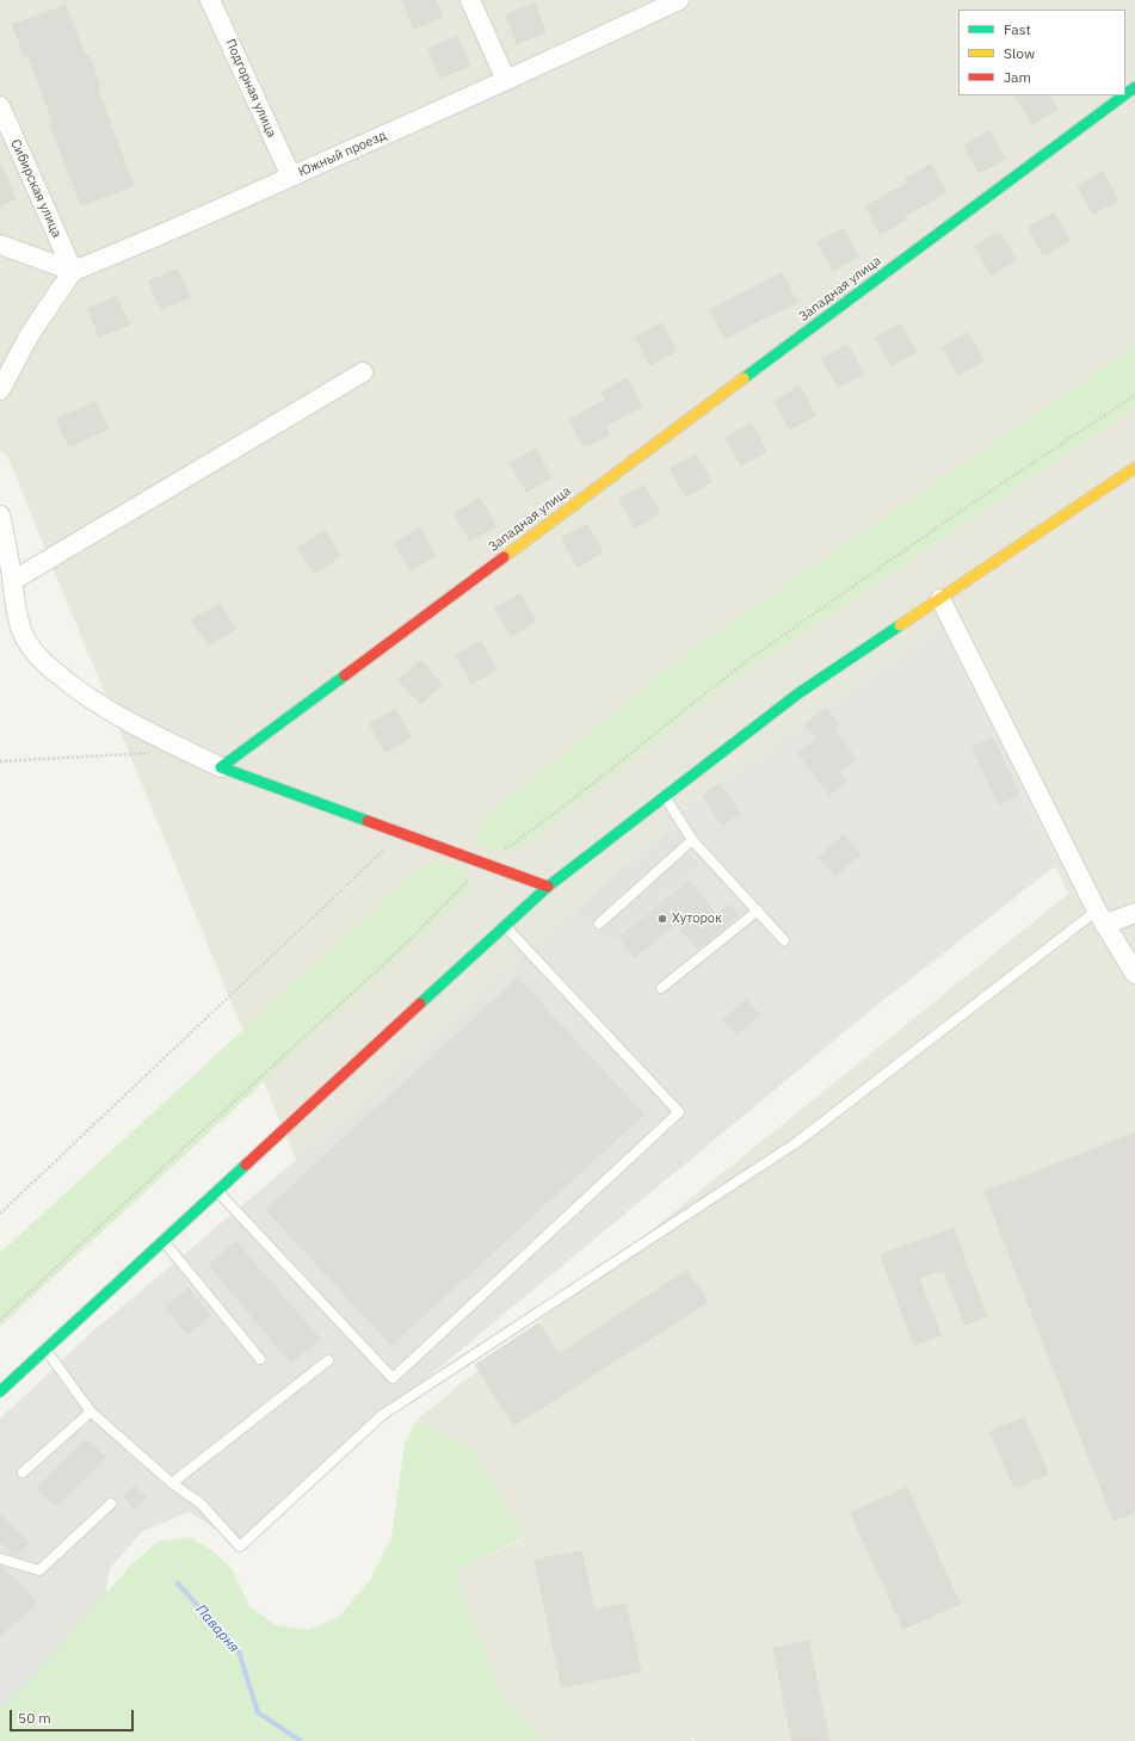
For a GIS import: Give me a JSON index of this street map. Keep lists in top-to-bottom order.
{
  "streets": {
    "street": [
      "Подгорная улица",
      "Южный проезд",
      "Сибирская улица",
      "Западная улица"
    ]
  },
  "crossings": [
    ["Подгорная улица", "Южный проезд"],
    ["Южный проезд", "Сибирская улица"]
  ],
  "water": ["Паварня"],
  "places": ["Хуторок"],
  "legend": ["Fast", "Slow", "Jam"],
  "scale_bar": "50 m"
}
